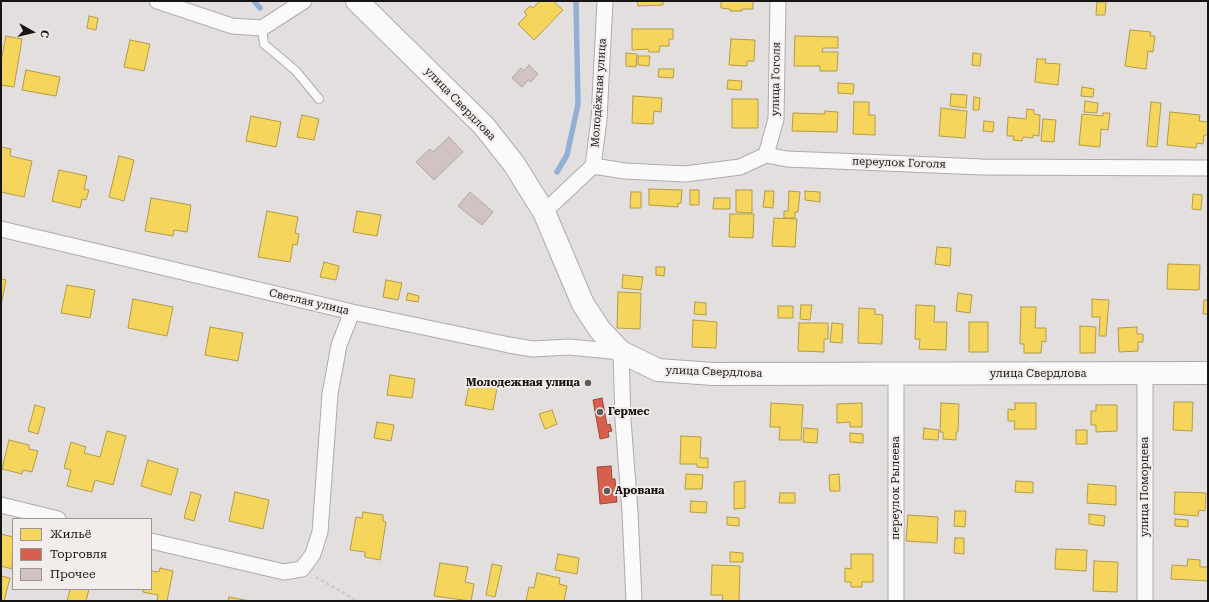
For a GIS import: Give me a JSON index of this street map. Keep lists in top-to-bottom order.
{
  "streets": {
    "street": [
      "улица Гоголя",
      "Молодёжная улица",
      "улица Свердлова",
      "переулок Гоголя",
      "Светлая улица",
      "улица Поморцева",
      "переулок Рылеева"
    ]
  },
  "crossings": [
    ["улица Гоголя", "переулок Гоголя"],
    ["улица Свердлова", "Светлая улица"],
    ["улица Свердлова", "улица Поморцева"],
    ["улица Свердлова", "переулок Рылеева"]
  ],
  "places": ["Молодежная улица", "Гермес", "Арована"],
  "legend": ["Жильё", "Торговля", "Прочее"],
  "north": "right"
}
